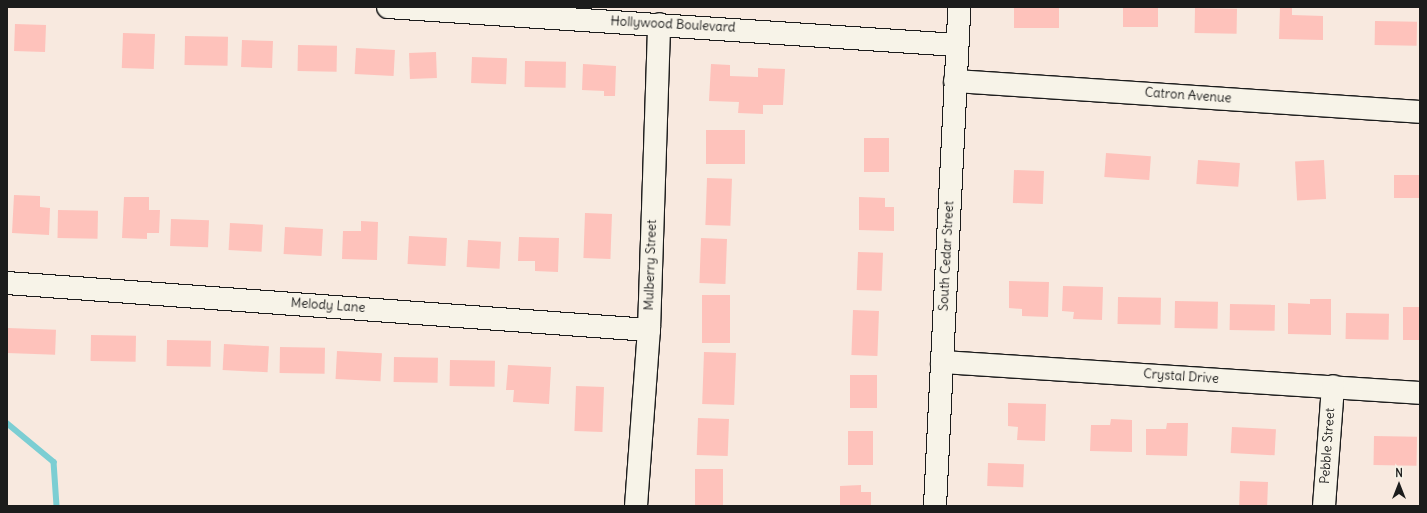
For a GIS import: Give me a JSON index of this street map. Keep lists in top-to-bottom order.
{
  "streets": {
    "street": [
      "Hollywood Boulevard",
      "Catron Avenue",
      "South Cedar Street",
      "Mulberry Street",
      "Melody Lane",
      "Crystal Drive",
      "Pebble Street"
    ]
  },
  "crossings": [
    ["Hollywood Boulevard", "South Cedar Street"],
    ["Hollywood Boulevard", "Mulberry Street"],
    ["Catron Avenue", "South Cedar Street"],
    ["South Cedar Street", "Crystal Drive"],
    ["Mulberry Street", "Melody Lane"],
    ["Crystal Drive", "Pebble Street"]
  ],
  "north": "top"
}
